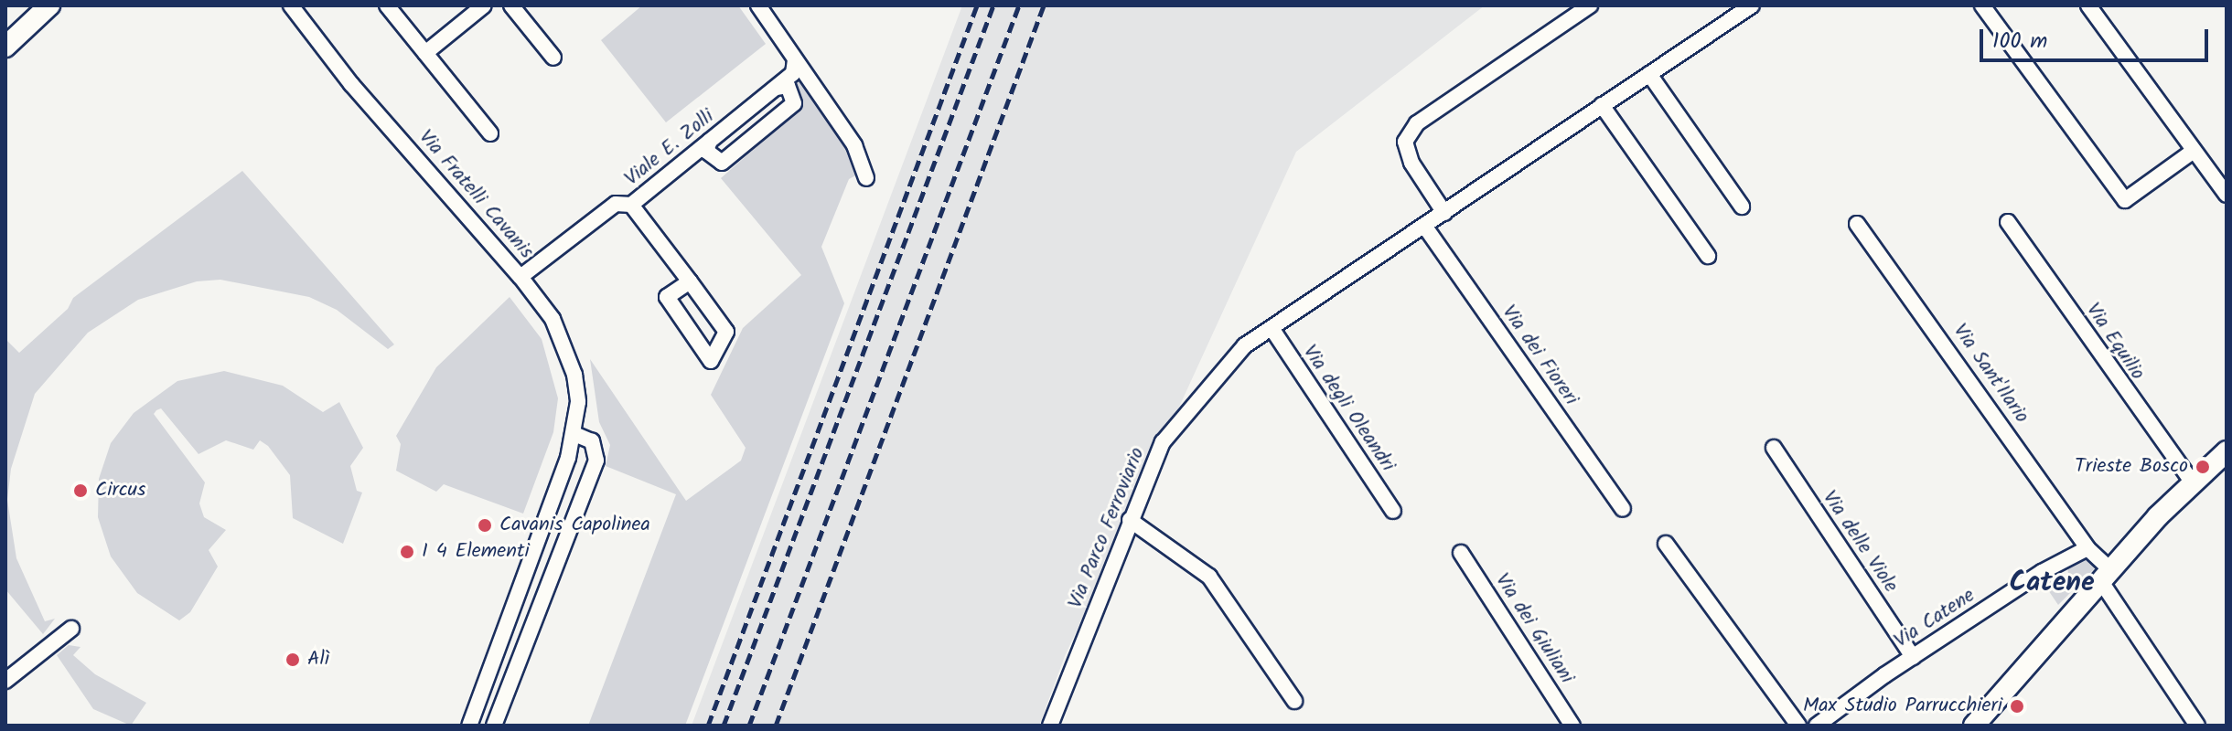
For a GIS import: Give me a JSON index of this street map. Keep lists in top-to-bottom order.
{
  "streets": {
    "street": [
      "Viale E. Zolli",
      "Via Fratelli Cavanis",
      "Via Equilio",
      "Via dei Fioreri",
      "Via Sant'Ilario",
      "Via degli Oleandri",
      "Via Parco Ferroviario",
      "Via delle Viole",
      "Via Catene",
      "Via dei Giuliani"
    ]
  },
  "crossings": [
    ["Viale E. Zolli", "Via Fratelli Cavanis"],
    ["Via dei Fioreri", "Via Parco Ferroviario"],
    ["Via Sant'Ilario", "Via Catene"],
    ["Via degli Oleandri", "Via Parco Ferroviario"],
    ["Via delle Viole", "Via Catene"]
  ],
  "districts": ["Catene"],
  "places": [
    "Trieste Bosco",
    "Circus",
    "Cavanis Capolinea",
    "I 4 Elementi",
    "Alì",
    "Max Studio Parrucchieri"
  ],
  "scale_bar": "100 m"
}
